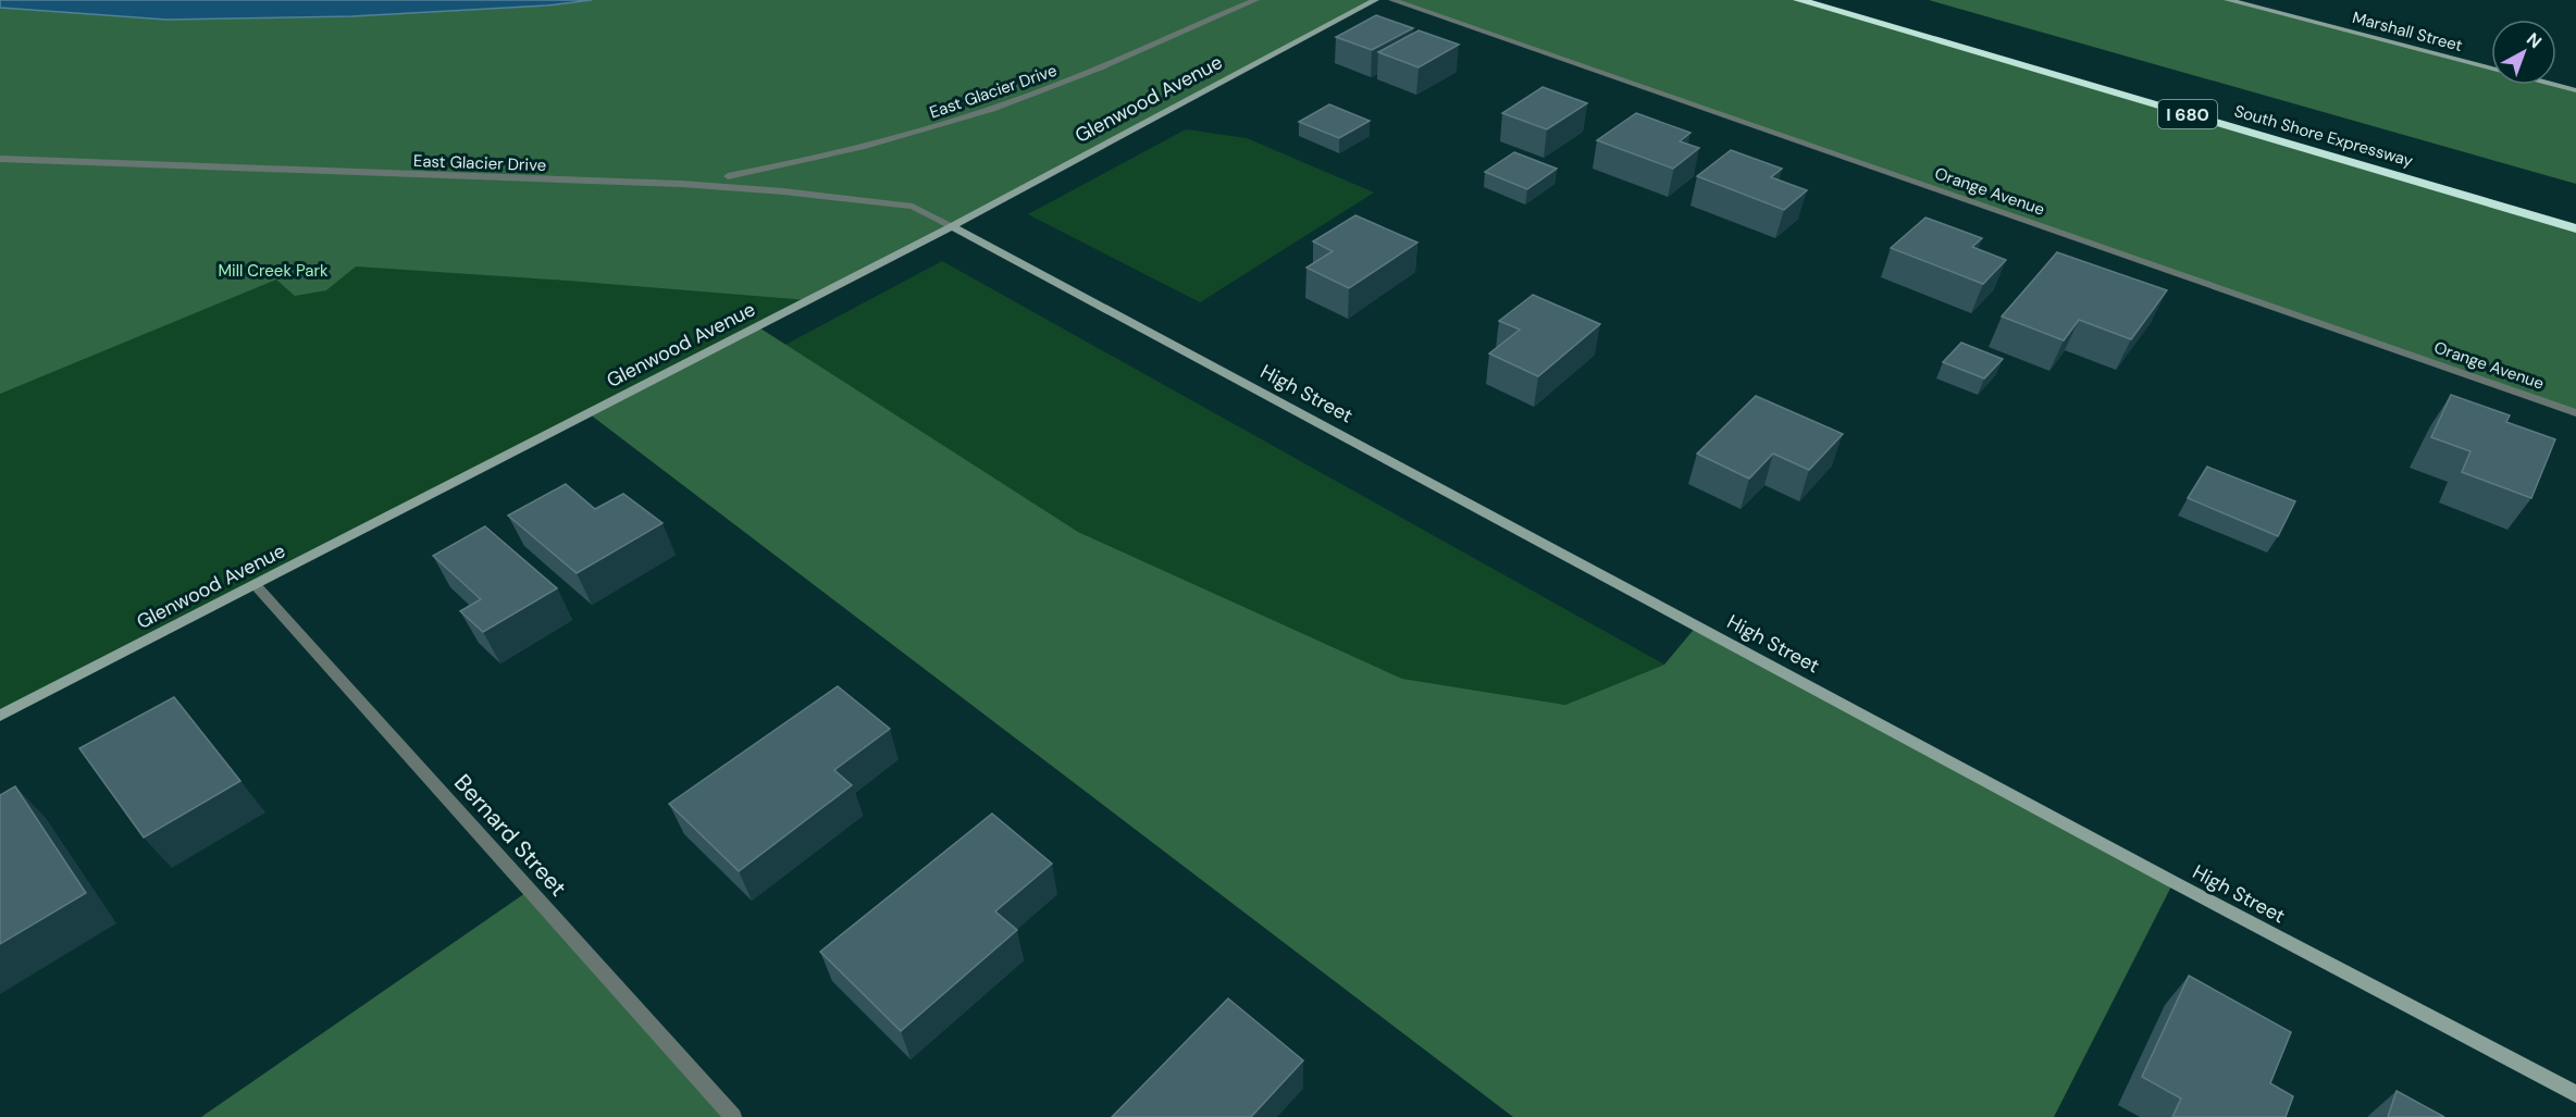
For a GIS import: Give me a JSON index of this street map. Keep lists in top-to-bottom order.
{
  "streets": {
    "highway": ["I 680", "South Shore Expressway"],
    "street": [
      "Marshall Street",
      "East Glacier Drive",
      "Glenwood Avenue",
      "Orange Avenue",
      "High Street",
      "Bernard Street"
    ]
  },
  "crossings": [
    ["East Glacier Drive", "Glenwood Avenue"],
    ["East Glacier Drive", "High Street"],
    ["Glenwood Avenue", "High Street"],
    ["Glenwood Avenue", "Bernard Street"]
  ],
  "parks": ["Mill Creek Park"],
  "north": "top right"
}
